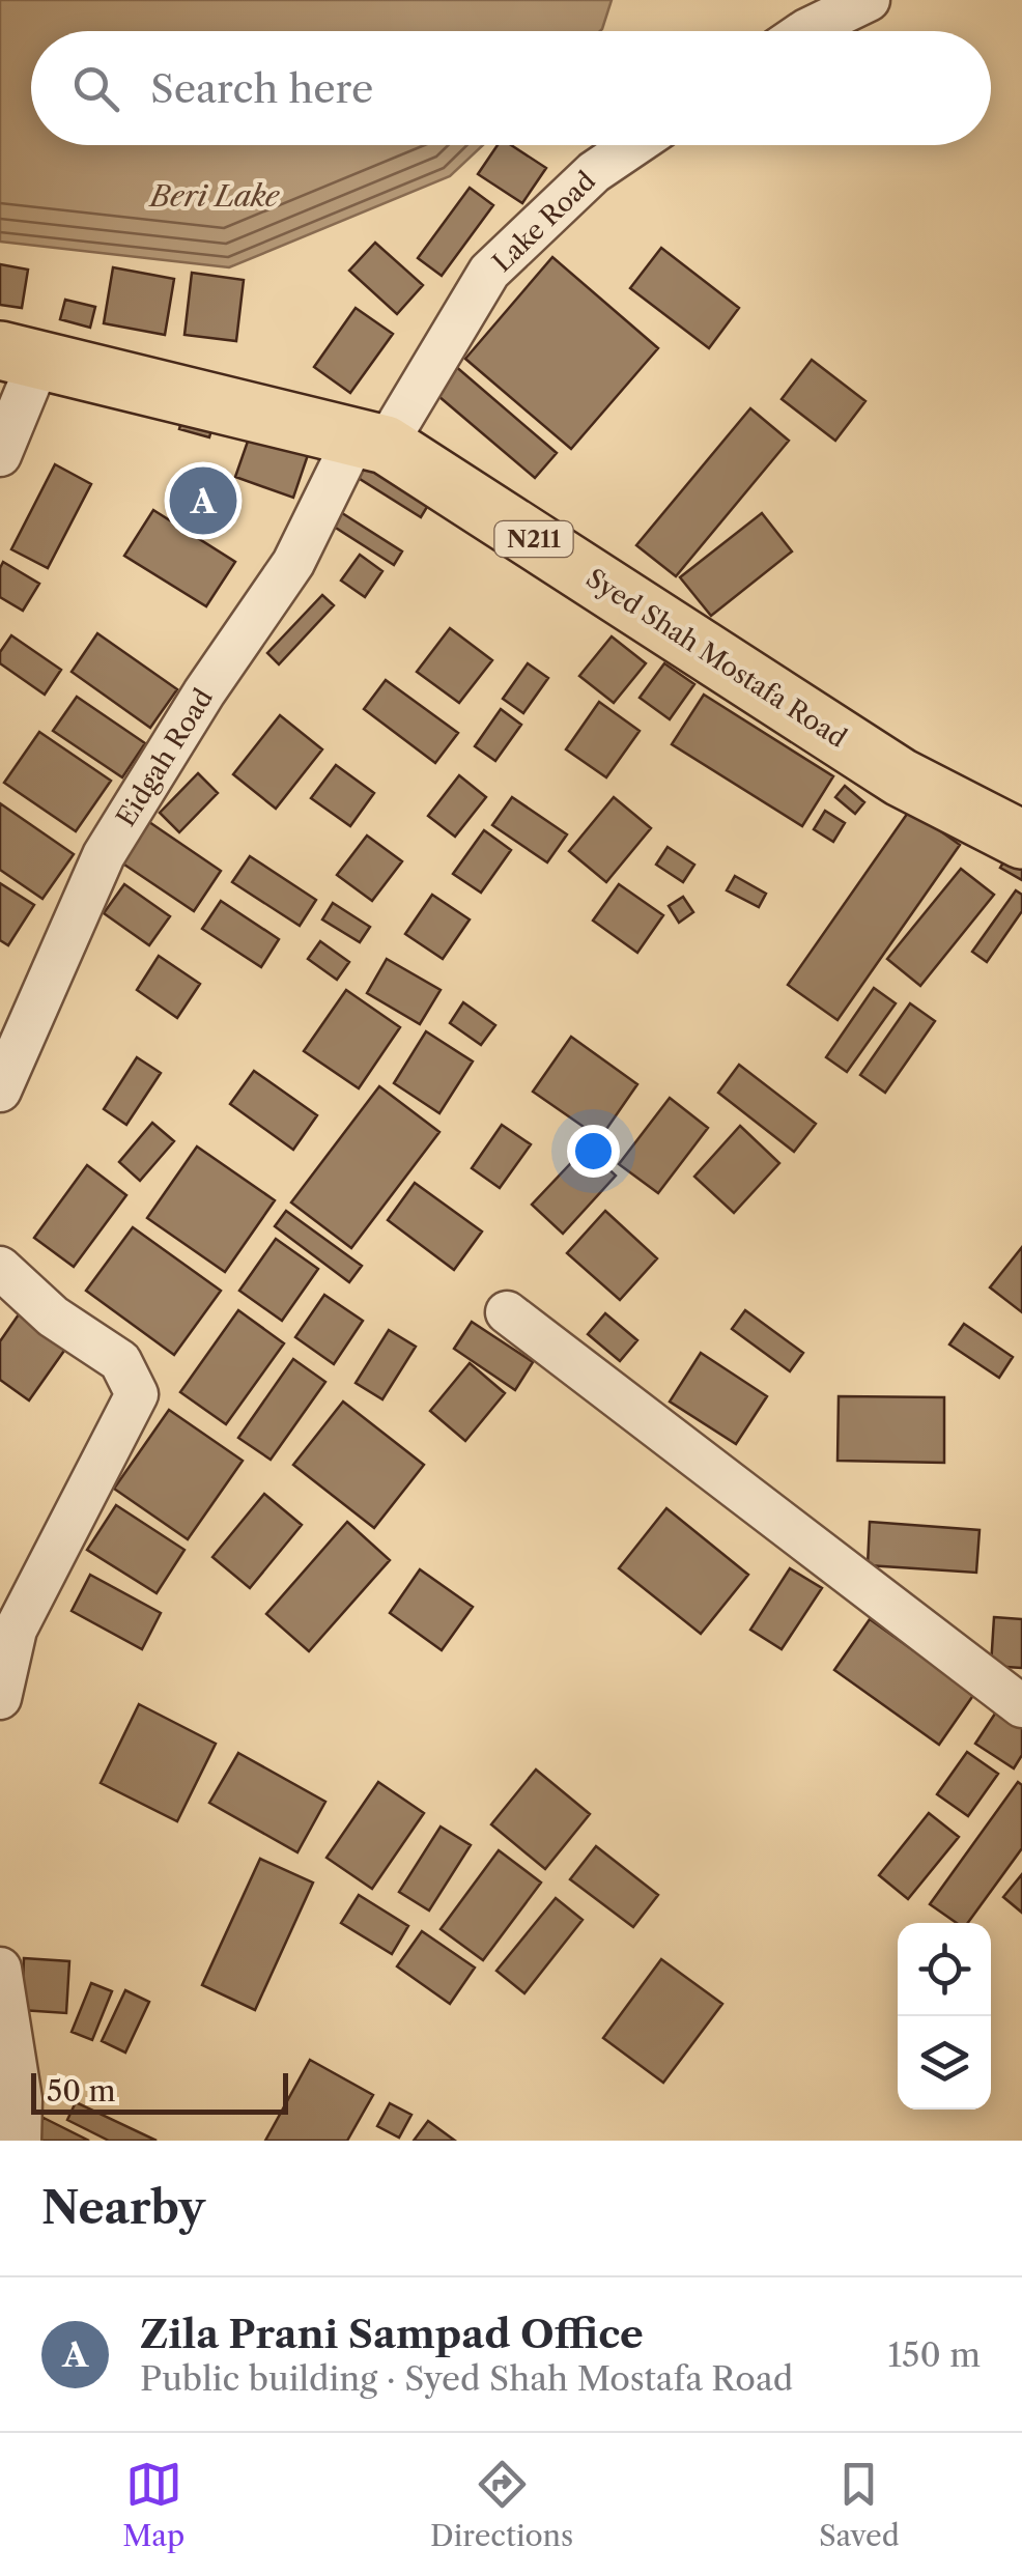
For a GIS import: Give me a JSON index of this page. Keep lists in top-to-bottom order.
{
  "streets": {
    "highway": ["N211", "Syed Shah Mostafa Road"],
    "street": ["Lake Road", "Eidgah Road"]
  },
  "crossings": [
    ["Lake Road", "Syed Shah Mostafa Road"],
    ["Lake Road", "Eidgah Road"],
    ["Syed Shah Mostafa Road", "Eidgah Road"]
  ],
  "water": ["Beri Lake"],
  "scale_bar": "50 m",
  "page": {
    "search": "Search here",
    "pins": "A",
    "scale": "50 m",
    "heading": "Nearby",
    "list": [
      {
        "mark": "A",
        "name": "Zila Prani Sampad Office",
        "note": "Public building · Syed Shah Mostafa Road",
        "value": "150 m"
      }
    ],
    "nav": ["Map", "Directions", "Saved"]
  }
}
